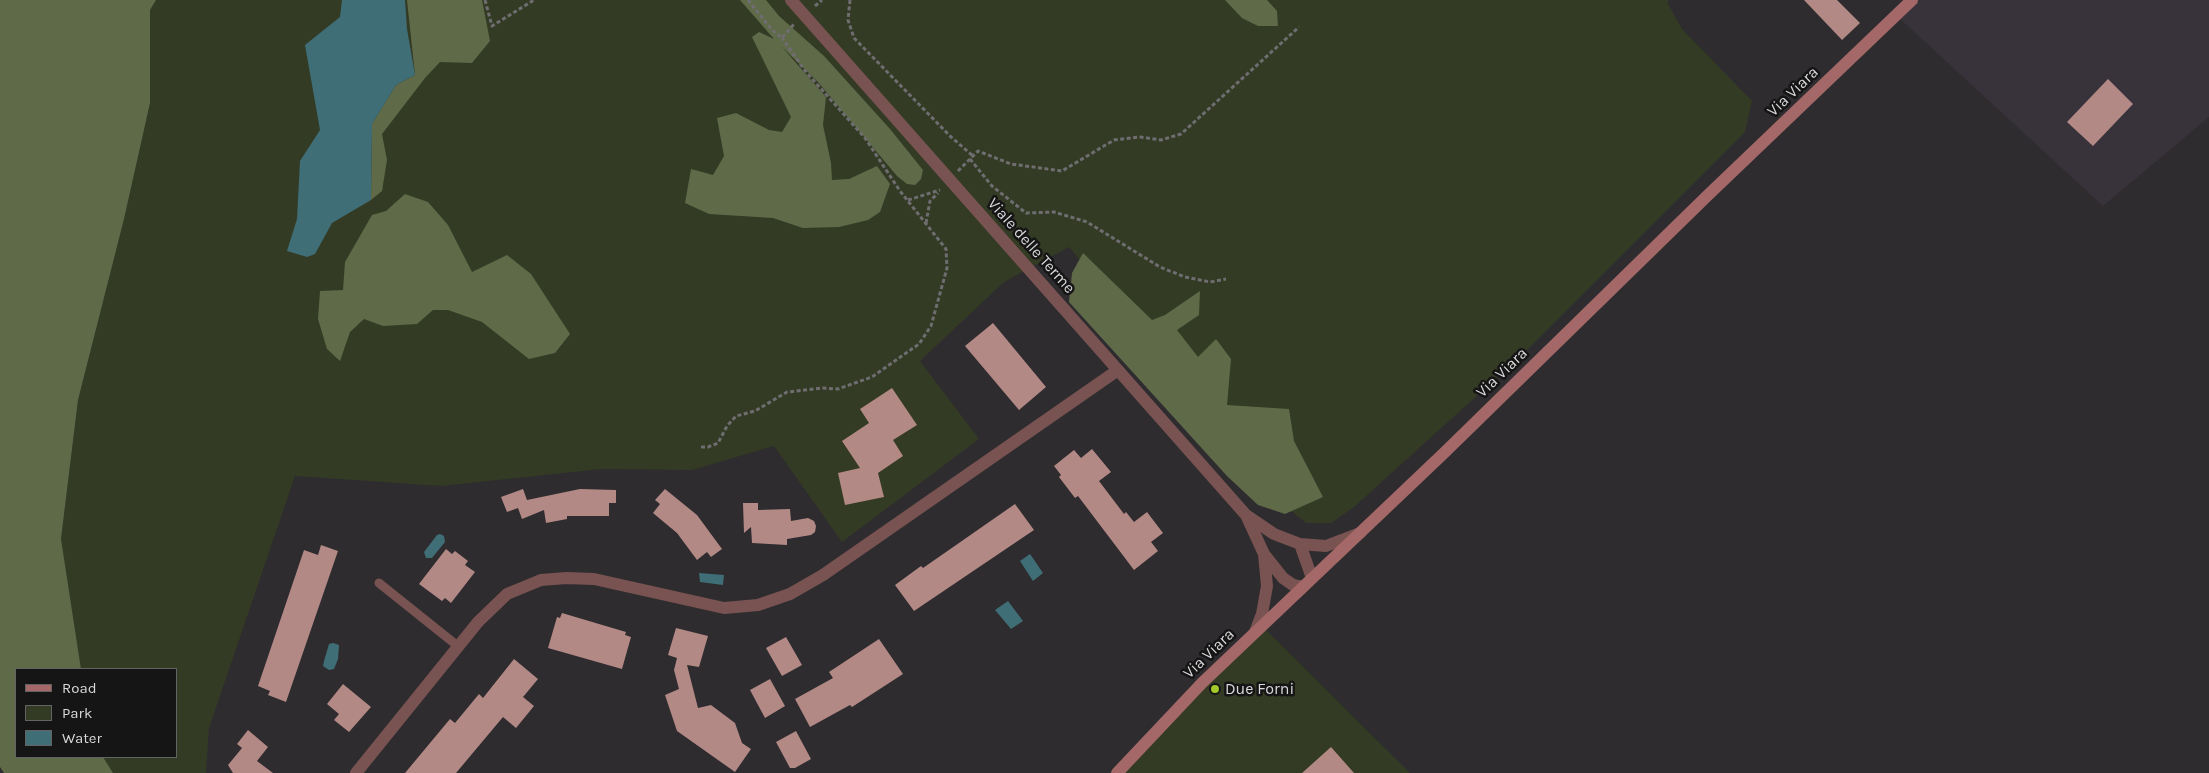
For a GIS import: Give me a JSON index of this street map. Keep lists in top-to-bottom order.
{
  "streets": {
    "main road": ["Via Viara"],
    "street": ["Viale delle Terme"]
  },
  "crossings": [
    ["Via Viara", "Viale delle Terme"]
  ],
  "places": ["Due Forni"],
  "legend": ["Road", "Park", "Water"]
}
